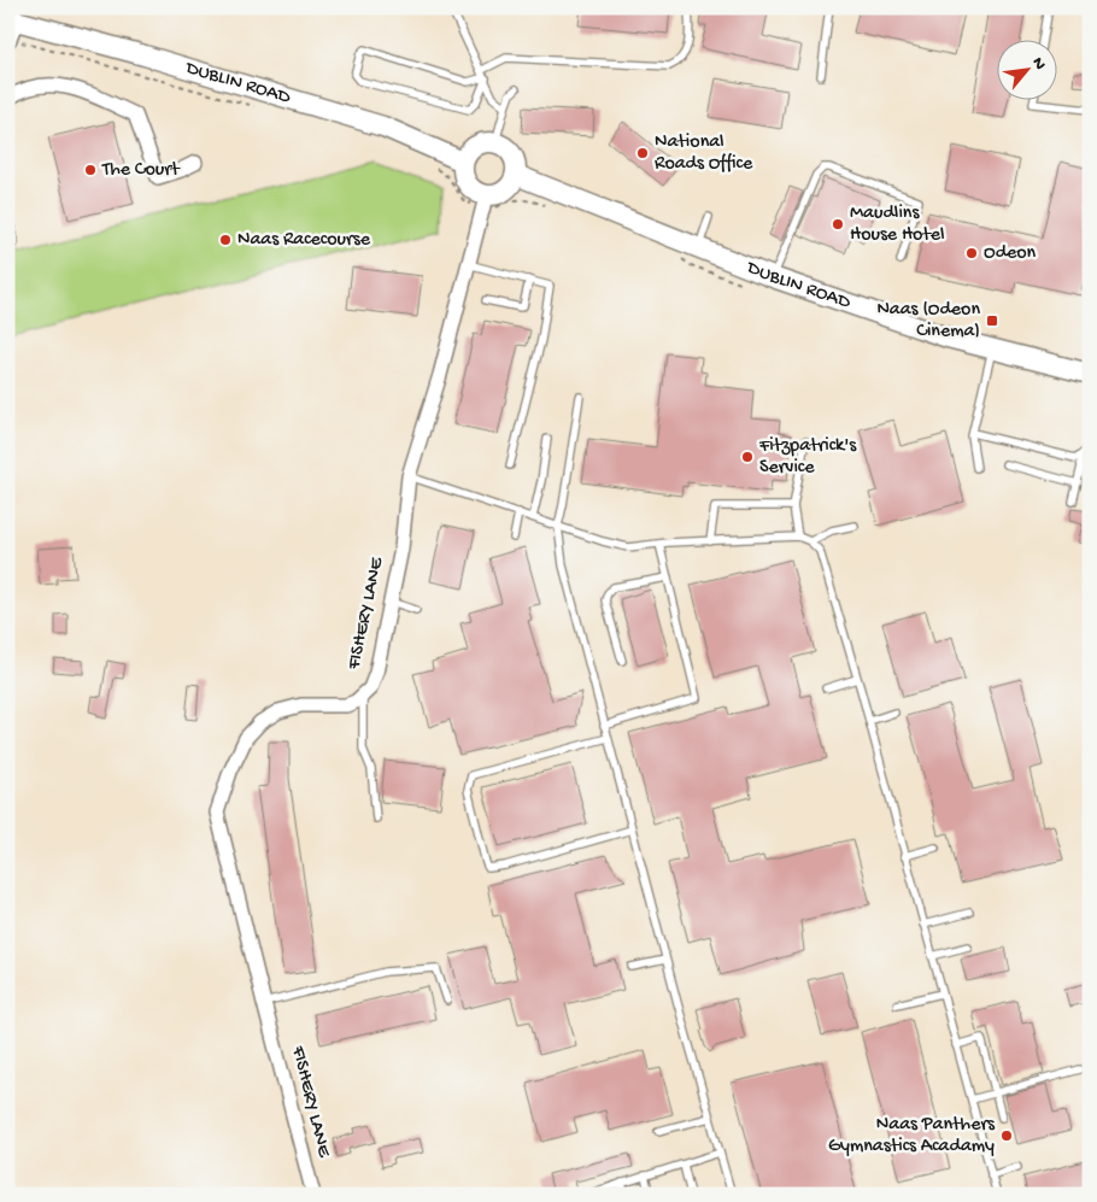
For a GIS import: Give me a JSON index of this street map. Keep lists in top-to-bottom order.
{
  "streets": {
    "main road": ["DUBLIN ROAD"],
    "street": ["FISHERY LANE"]
  },
  "crossings": [
    ["DUBLIN ROAD", "FISHERY LANE"]
  ],
  "places": {
    "other": [
      "National Roads Office",
      "The Court",
      "Maudlins House Hotel",
      "Naas Racecourse",
      "Odeon",
      "Fitzpatrick's Service",
      "Naas Panthers Gymnastics Acadamy"
    ],
    "transit": ["Naas (Odeon Cinema)"]
  },
  "north": "top right"
}
